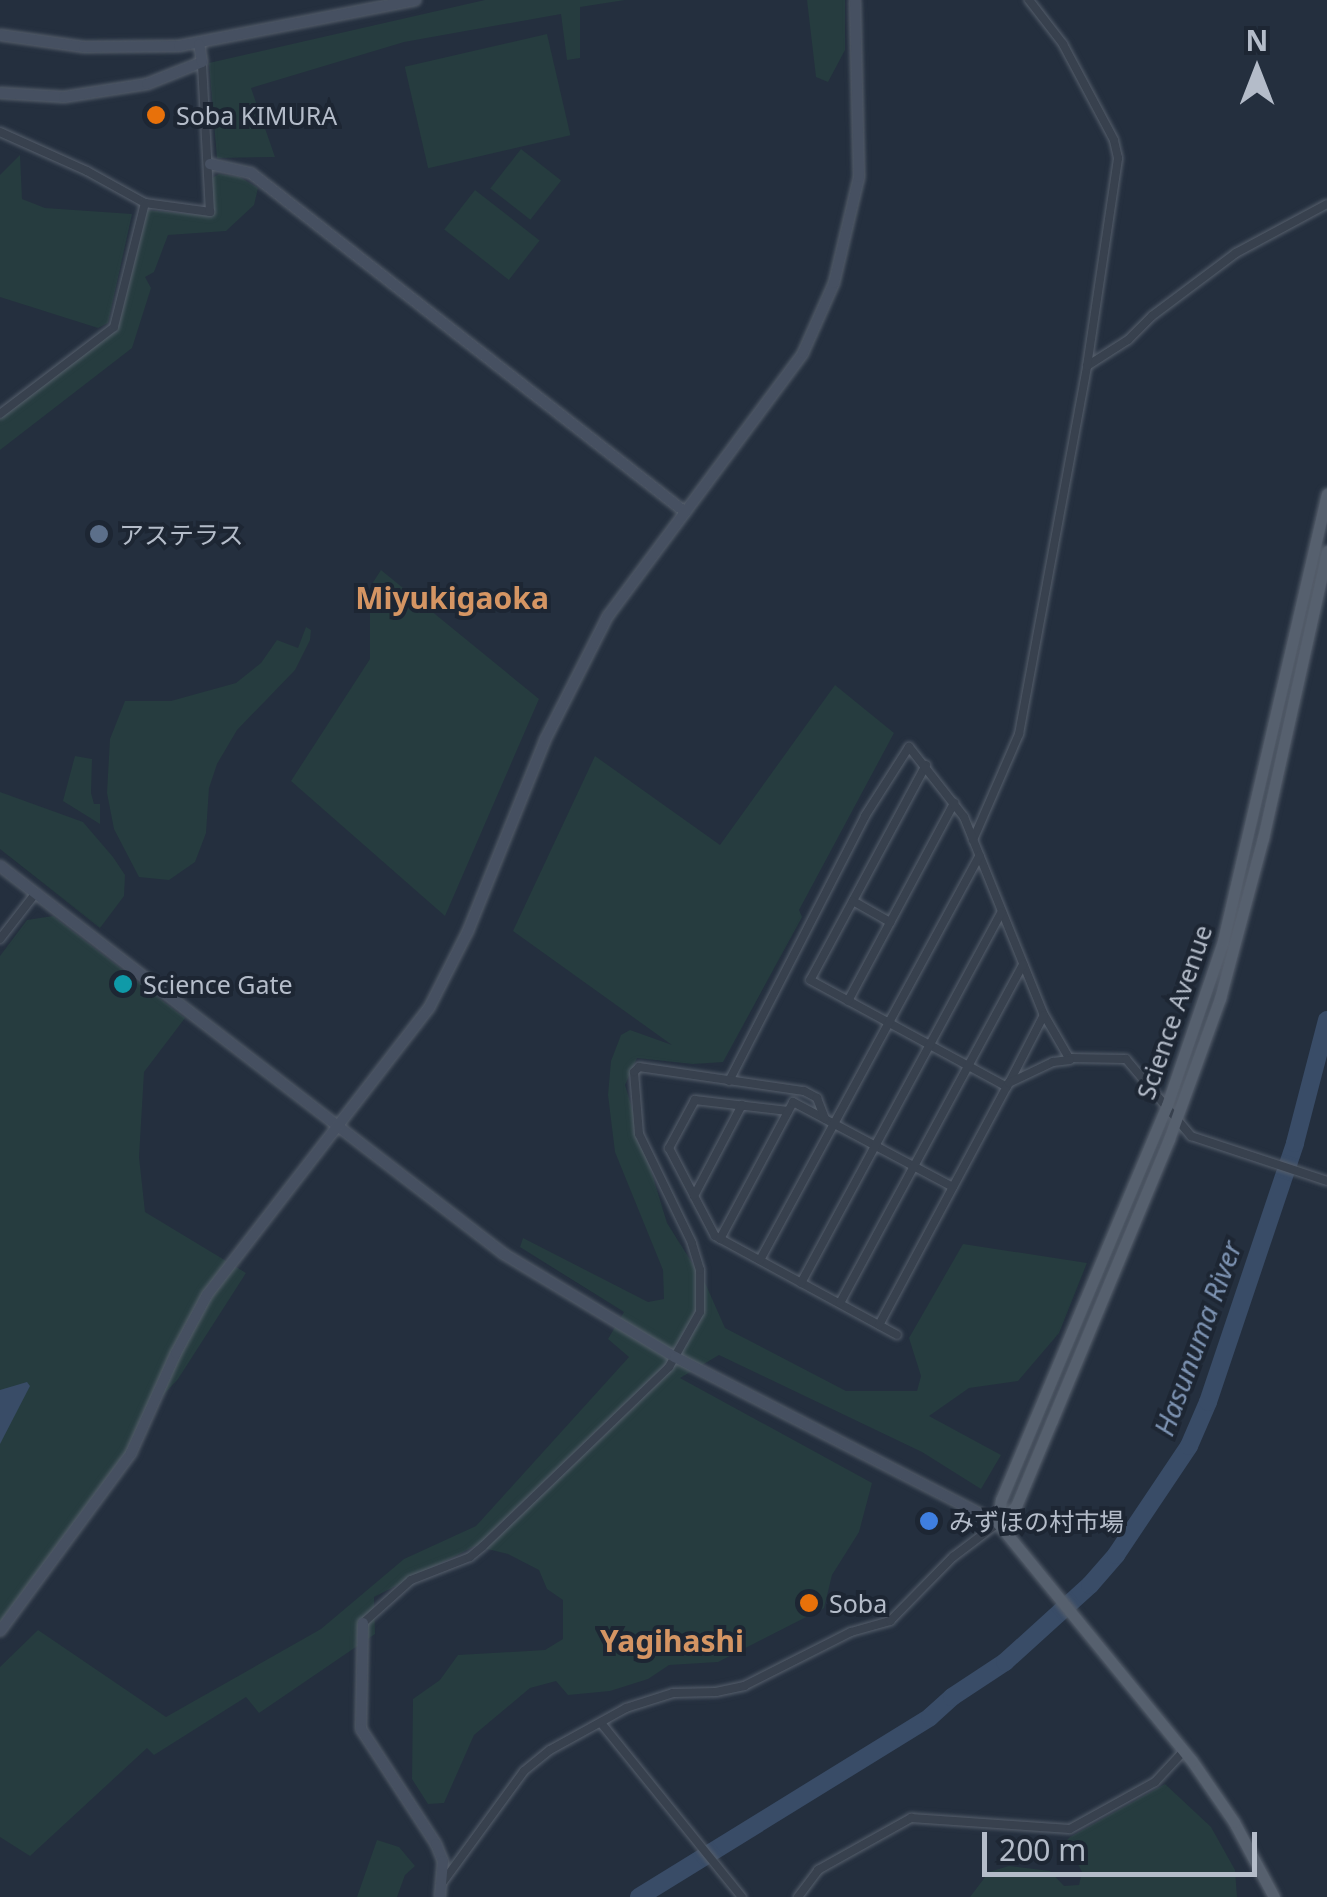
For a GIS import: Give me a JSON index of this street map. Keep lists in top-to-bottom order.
{
  "streets": {
    "main road": ["Science Avenue"]
  },
  "districts": ["Miyukigaoka", "Yagihashi"],
  "water": ["Hasunuma River"],
  "places": [
    "Soba KIMURA",
    "アステラス",
    "Science Gate",
    "みずほの村市場",
    "Soba"
  ],
  "scale_bar": "200 m",
  "north": "top"
}
